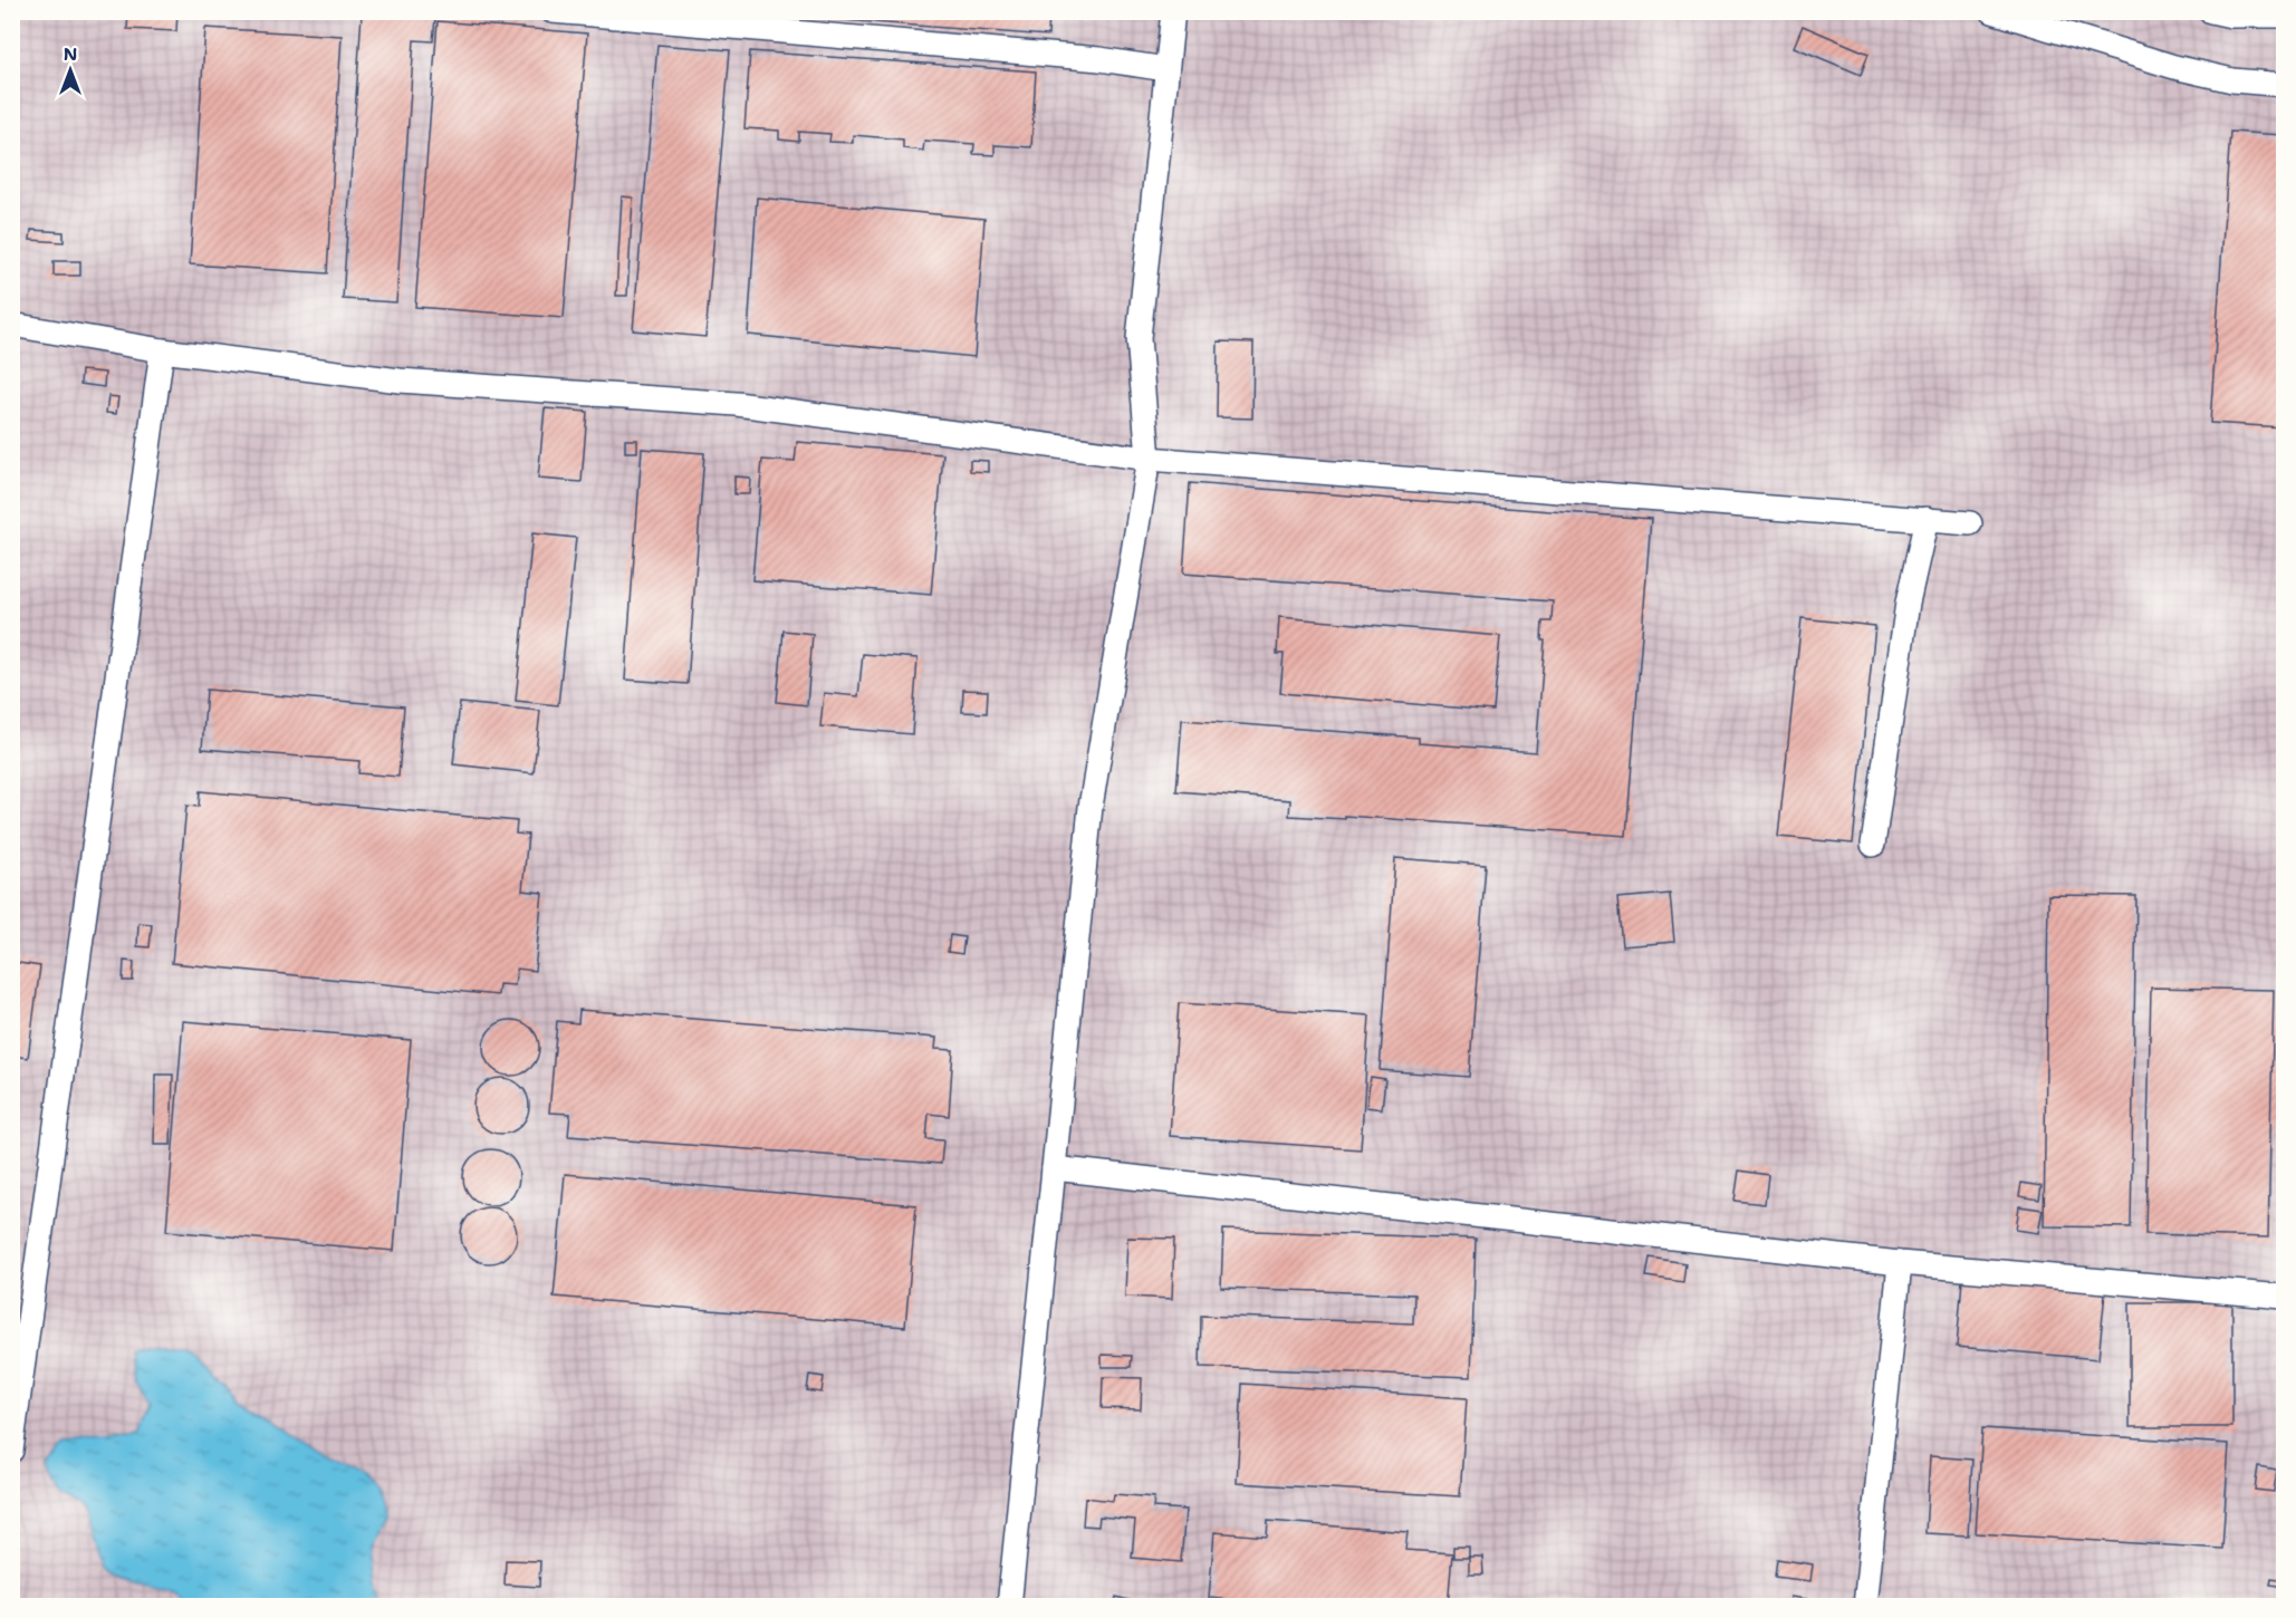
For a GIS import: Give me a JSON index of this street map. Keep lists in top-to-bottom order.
{
  "north": "top"
}
